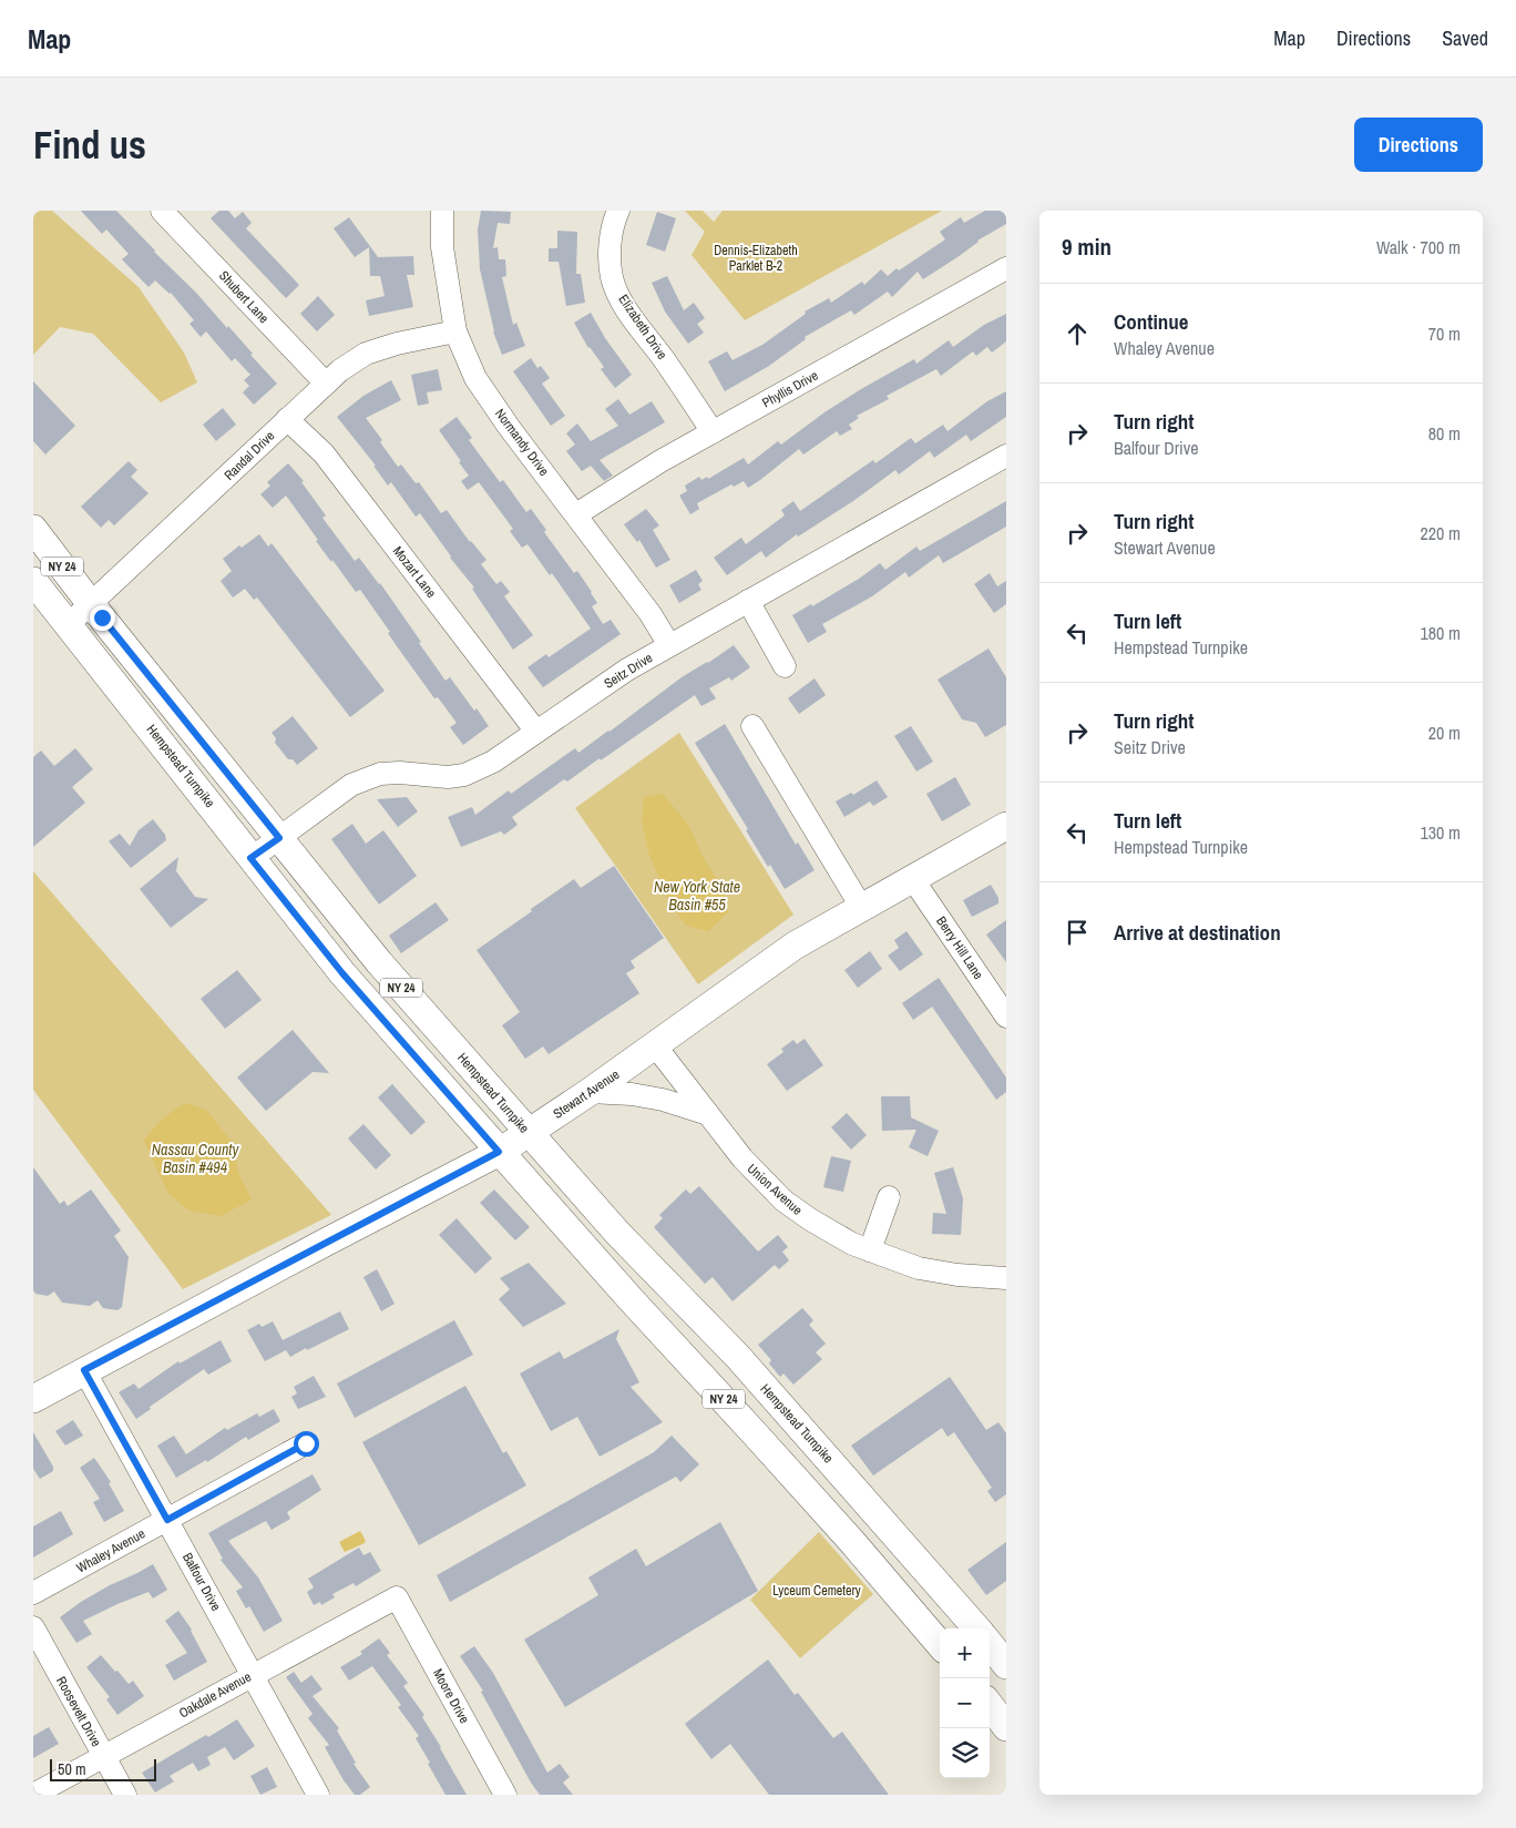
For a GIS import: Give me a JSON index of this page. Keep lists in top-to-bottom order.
{
  "streets": {
    "main road": ["NY 24", "Hempstead Turnpike", "Stewart Avenue"],
    "street": [
      "Shubert Lane",
      "Elizabeth Drive",
      "Phyllis Drive",
      "Normandy Drive",
      "Randal Drive",
      "Mozart Lane",
      "Seitz Drive",
      "Berry Hill Lane",
      "Union Avenue",
      "Whaley Avenue",
      "Balfour Drive",
      "Oakdale Avenue",
      "Moore Drive",
      "Roosevelt Drive"
    ]
  },
  "crossings": [
    ["Shubert Lane", "Randal Drive"],
    ["Elizabeth Drive", "Phyllis Drive"],
    ["Phyllis Drive", "Normandy Drive"],
    ["Normandy Drive", "Randal Drive"],
    ["Normandy Drive", "Seitz Drive"],
    ["Randal Drive", "Mozart Lane"],
    ["Randal Drive", "Hempstead Turnpike"],
    ["Mozart Lane", "Seitz Drive"],
    ["Seitz Drive", "Hempstead Turnpike"],
    ["Hempstead Turnpike", "Stewart Avenue"],
    ["Berry Hill Lane", "Stewart Avenue"],
    ["Stewart Avenue", "Union Avenue"],
    ["Stewart Avenue", "Balfour Drive"],
    ["Whaley Avenue", "Balfour Drive"],
    ["Balfour Drive", "Oakdale Avenue"],
    ["Oakdale Avenue", "Moore Drive"],
    ["Oakdale Avenue", "Roosevelt Drive"]
  ],
  "water": ["New York State Basin #55", "Nassau County Basin #494"],
  "parks": ["Dennis-Elizabeth Parklet B-2", "Lyceum Cemetery"],
  "scale_bar": "50 m",
  "page": {
    "header": "Map",
    "nav": ["Map", "Directions", "Saved"],
    "buttons": "Directions",
    "title": "Find us",
    "heading": ["9 min", "Walk · 700 m"],
    "list": [
      ["Continue", "Whaley Avenue", "70 m"],
      ["Turn right", "Balfour Drive", "80 m"],
      ["Turn right", "Stewart Avenue", "220 m"],
      ["Turn left", "Hempstead Turnpike", "180 m"],
      ["Turn right", "Seitz Drive", "20 m"],
      ["Turn left", "Hempstead Turnpike", "130 m"],
      "Arrive at destination"
    ],
    "map_buttons": ["+", "−"],
    "scale": "50 m"
  }
}
